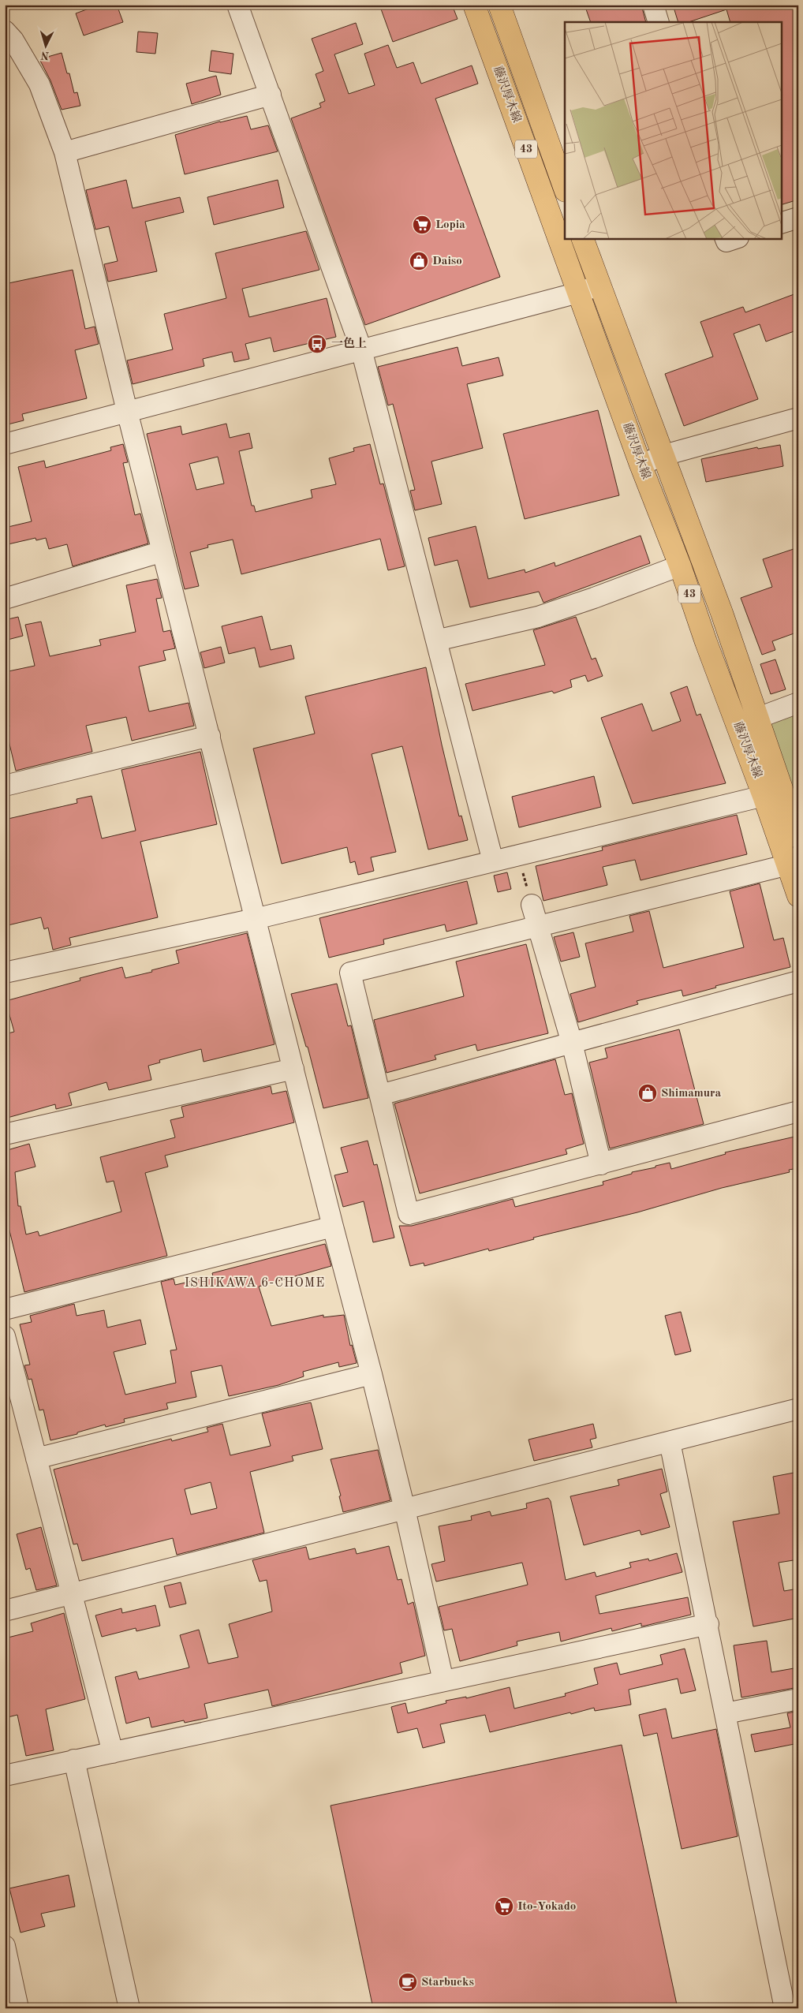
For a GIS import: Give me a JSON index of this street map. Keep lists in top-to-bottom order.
{
  "streets": {
    "main road": ["藤沢厚木線", "43"]
  },
  "districts": ["ISHIKAWA 6-CHOME"],
  "places": {
    "supermarket": ["Lopia", "Ito-Yokado"],
    "shop": ["Daiso", "Shimamura"],
    "bus stop": ["一色上"],
    "cafe": ["Starbucks"]
  },
  "north": "bottom"
}
